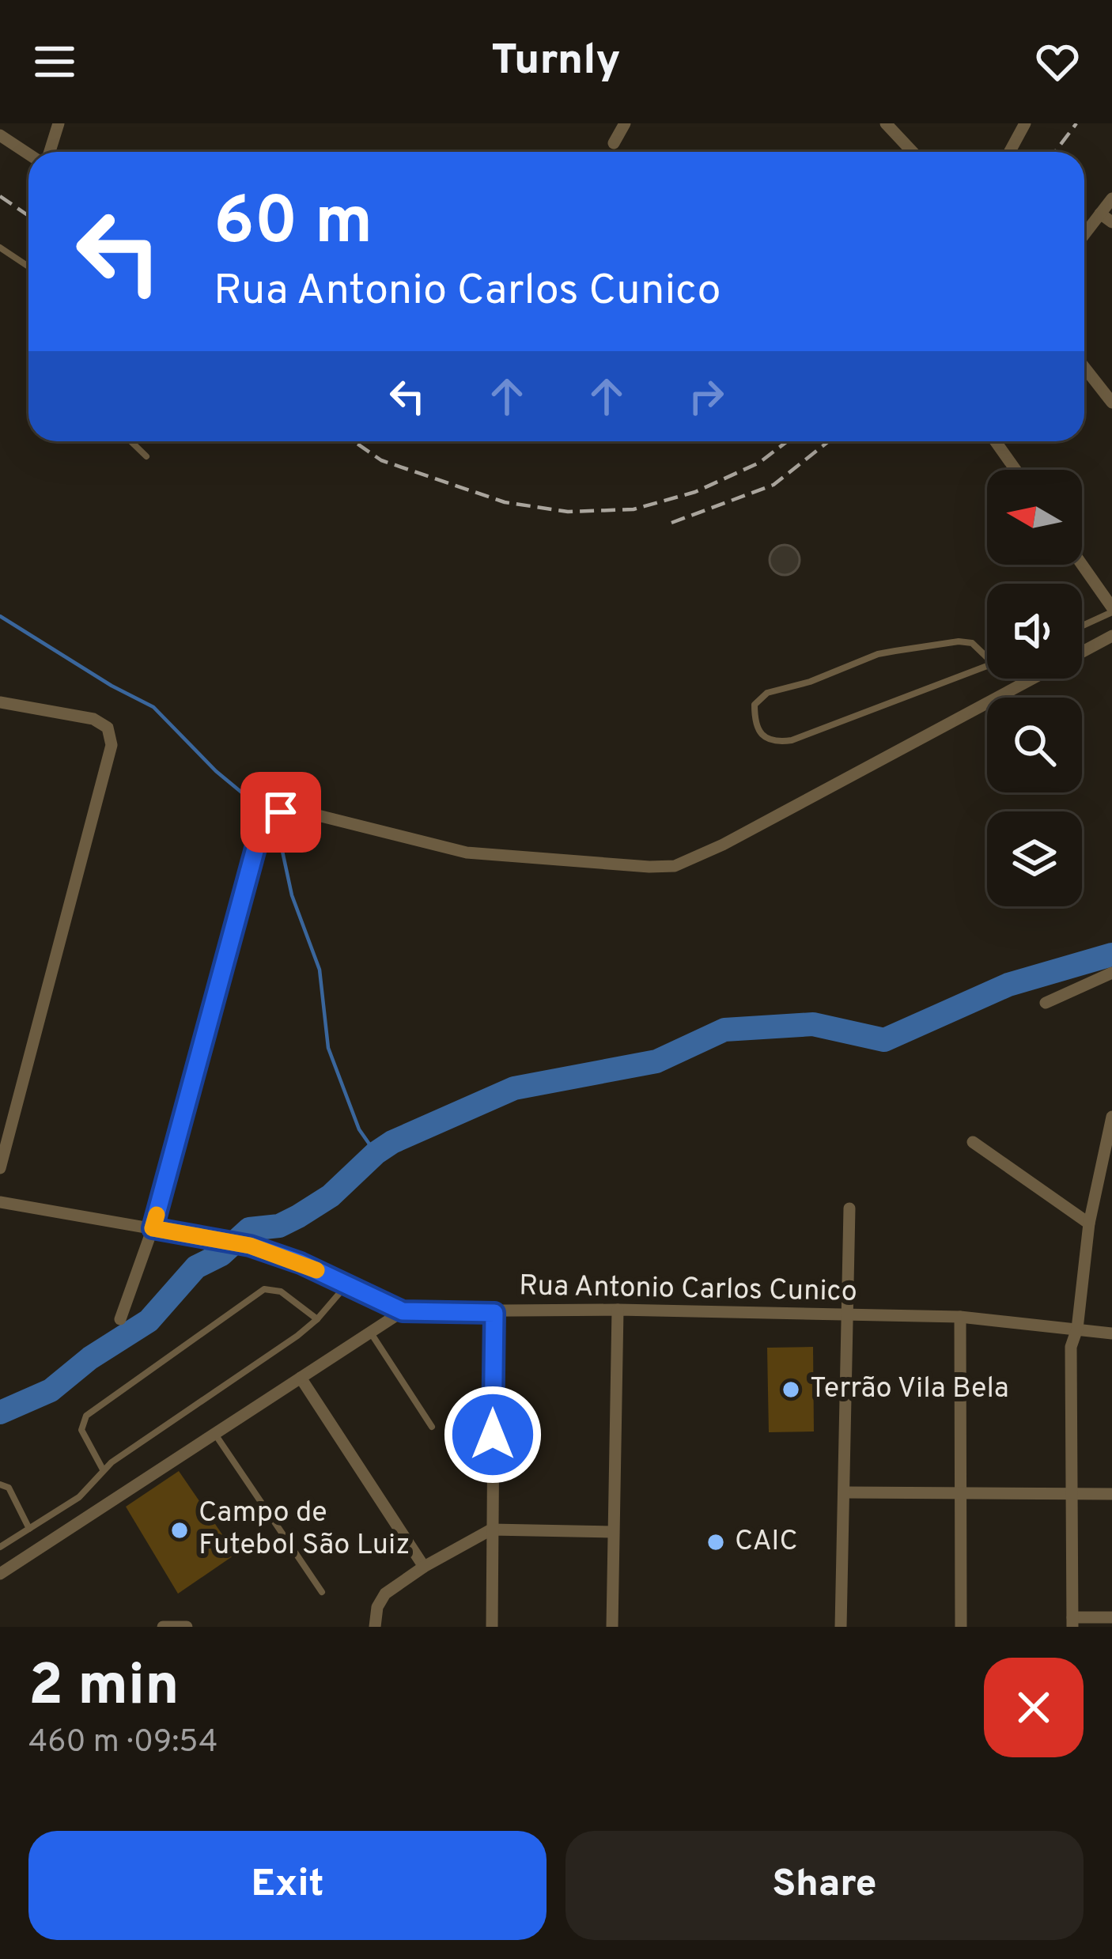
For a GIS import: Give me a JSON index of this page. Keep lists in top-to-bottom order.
{
  "streets": {
    "street": ["Rua Antonio Carlos Cunico"]
  },
  "places": ["Terrão Vila Bela", "Campo de Futebol São Luiz", "CAIC"],
  "north": "left",
  "page": {
    "header": "Turnly",
    "turn": ["60 m", "Rua Antonio Carlos Cunico"],
    "heading": ["2 min", "460 m · 09:54"],
    "buttons": ["Exit", "Share"]
  }
}
